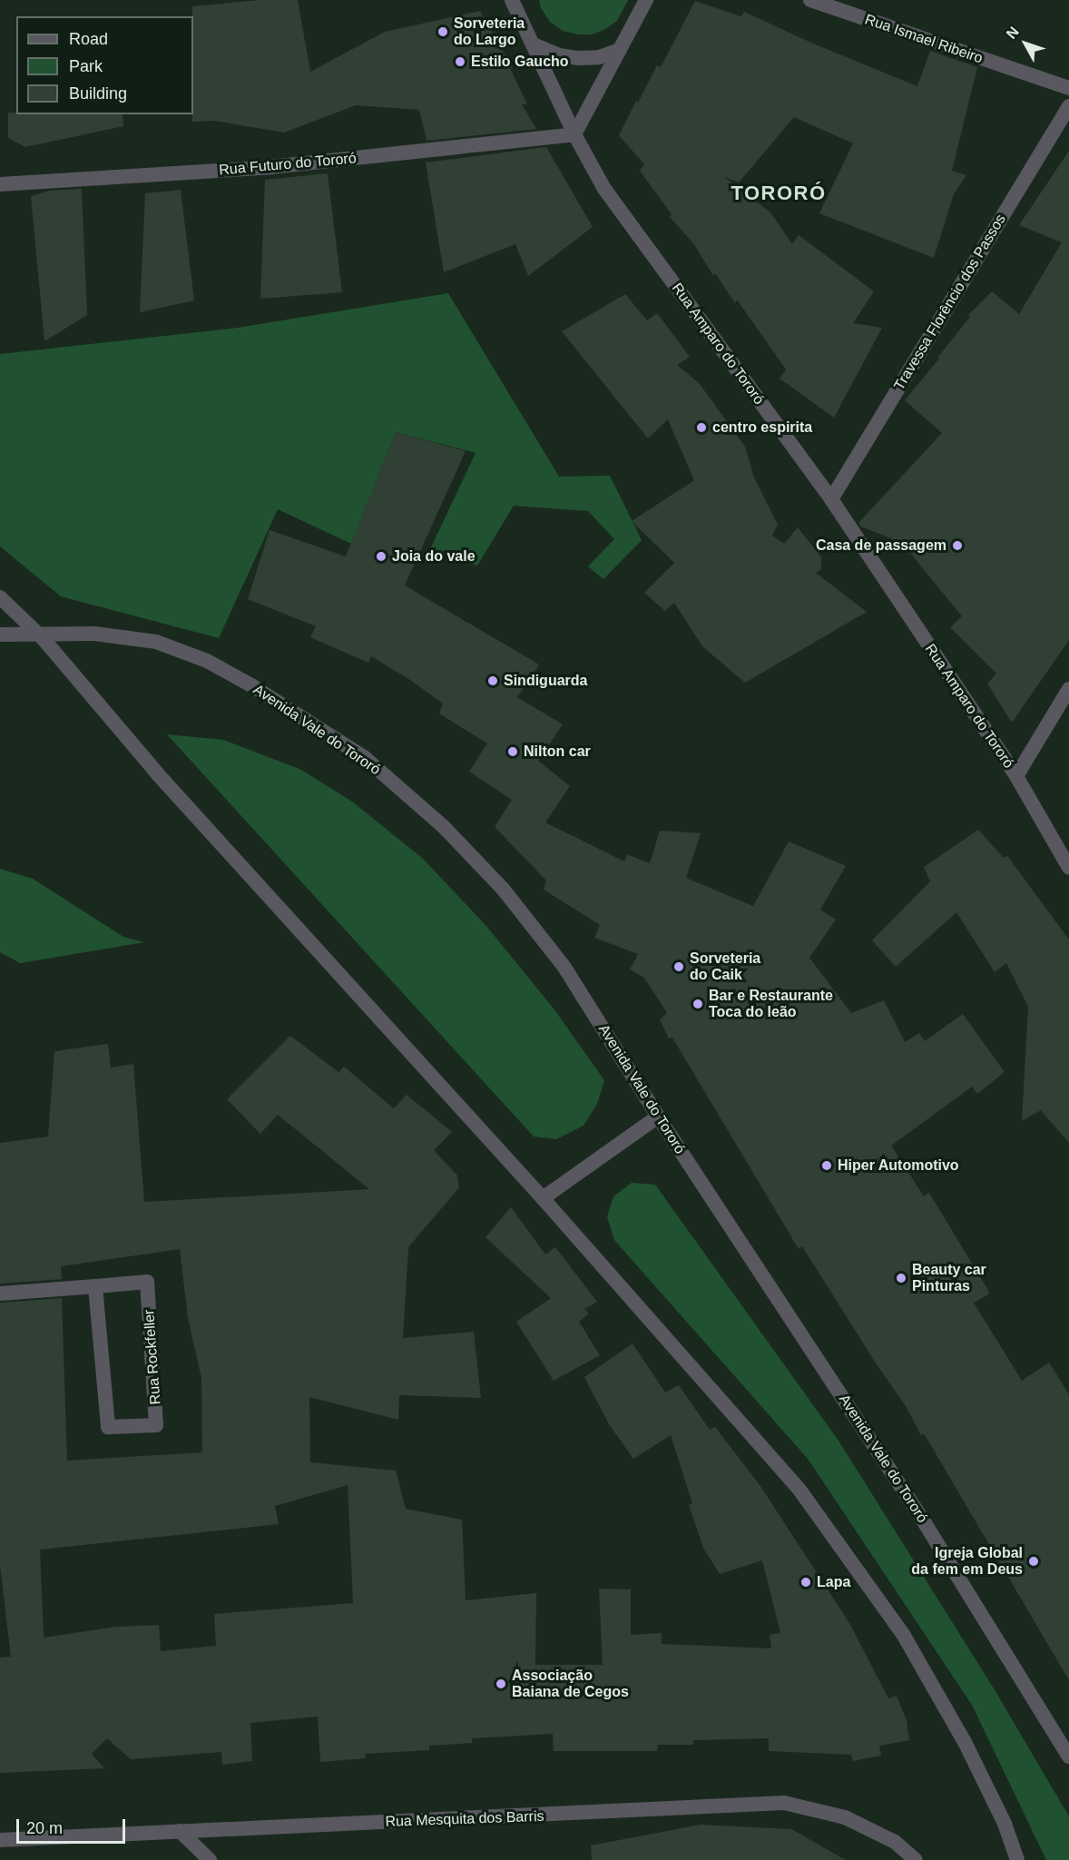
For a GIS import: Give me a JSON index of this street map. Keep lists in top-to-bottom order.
{
  "streets": {
    "street": [
      "Rua Ismael Ribeiro",
      "Rua Futuro do Tororó",
      "Travessa Florêncio dos Passos",
      "Rua Amparo do Tororó",
      "Avenida Vale do Tororó",
      "Rua Rockfeller",
      "Rua Mesquita dos Barris"
    ]
  },
  "crossings": [
    ["Rua Futuro do Tororó", "Rua Amparo do Tororó"],
    ["Travessa Florêncio dos Passos", "Rua Amparo do Tororó"]
  ],
  "districts": ["TORORÓ"],
  "places": [
    "Sorveteria do Largo",
    "Estilo Gaucho",
    "centro espirita",
    "Casa de passagem",
    "Joia do vale",
    "Sindiguarda",
    "Nilton car",
    "Sorveteria do Caik",
    "Bar e Restaurante Toca do leão",
    "Hiper Automotivo",
    "Beauty car Pinturas",
    "Igreja Global da fem em Deus",
    "Lapa",
    "Associação Baiana de Cegos"
  ],
  "legend": ["Road", "Park", "Building"],
  "scale_bar": "20 m",
  "north": "top left"
}
